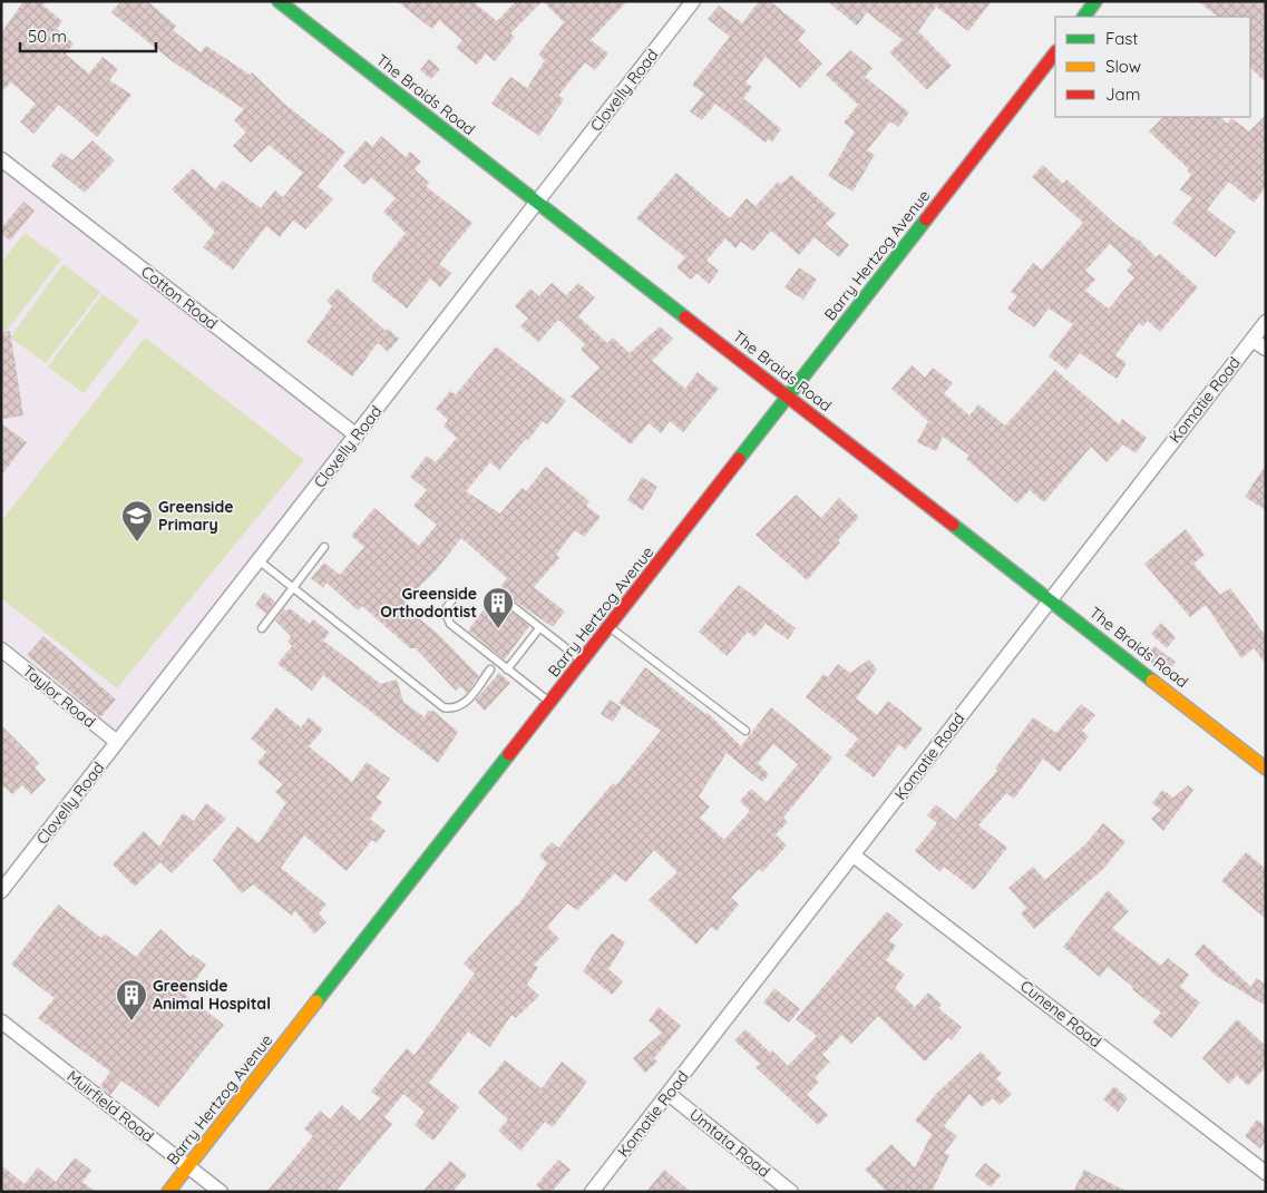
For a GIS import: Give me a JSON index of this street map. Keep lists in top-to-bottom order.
{
  "streets": {
    "main road": ["The Braids Road", "Barry Hertzog Avenue"],
    "street": [
      "Clovelly Road",
      "Cotton Road",
      "Komatie Road",
      "Taylor Road",
      "Cunene Road",
      "Muirfield Road",
      "Umtata Road"
    ]
  },
  "crossings": [
    ["Clovelly Road", "The Braids Road"],
    ["Clovelly Road", "Cotton Road"],
    ["Clovelly Road", "Taylor Road"],
    ["The Braids Road", "Barry Hertzog Avenue"],
    ["The Braids Road", "Komatie Road"],
    ["Barry Hertzog Avenue", "Muirfield Road"],
    ["Komatie Road", "Cunene Road"],
    ["Komatie Road", "Umtata Road"]
  ],
  "places": {
    "school or university": ["Greenside Primary"],
    "building": ["Greenside Orthodontist", "Greenside Animal Hospital"]
  },
  "legend": ["Fast", "Slow", "Jam"],
  "scale_bar": "50 m"
}
